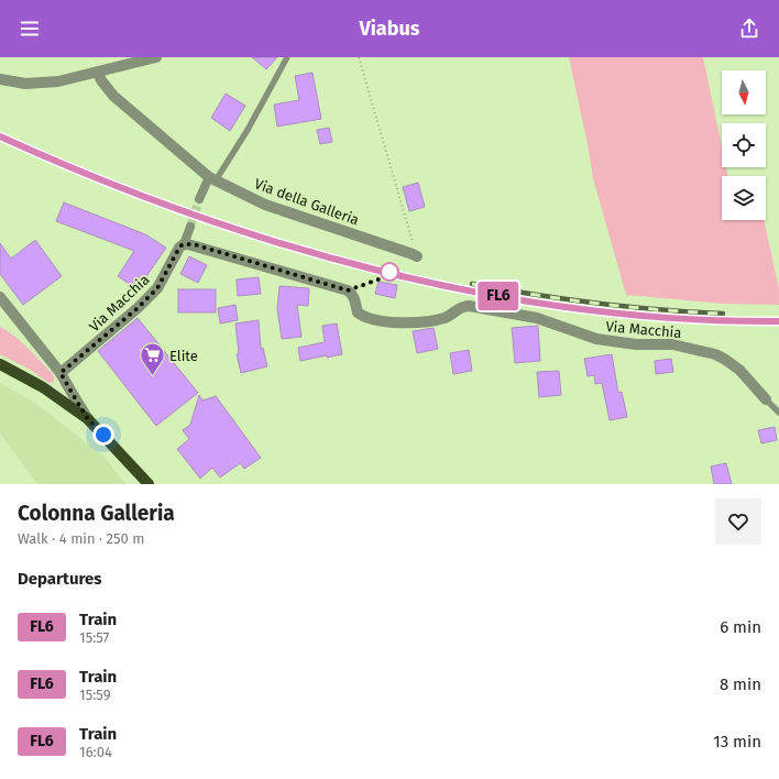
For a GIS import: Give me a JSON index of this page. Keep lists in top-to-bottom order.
{
  "streets": {
    "street": ["Via della Galleria", "Via Macchia"]
  },
  "places": {
    "supermarket": ["Elite"]
  },
  "north": "bottom",
  "page": {
    "header": "Viabus",
    "on_map": "FL6",
    "heading": [
      ["Colonna Galleria", "Walk · 4 min · 250 m"],
      "Departures"
    ],
    "list": [
      {
        "mark": "FL6",
        "name": "Train",
        "note": "15:57",
        "value": "6 min"
      },
      {
        "mark": "FL6",
        "name": "Train",
        "note": "15:59",
        "value": "8 min"
      },
      {
        "mark": "FL6",
        "name": "Train",
        "note": "16:04",
        "value": "13 min"
      }
    ]
  }
}
